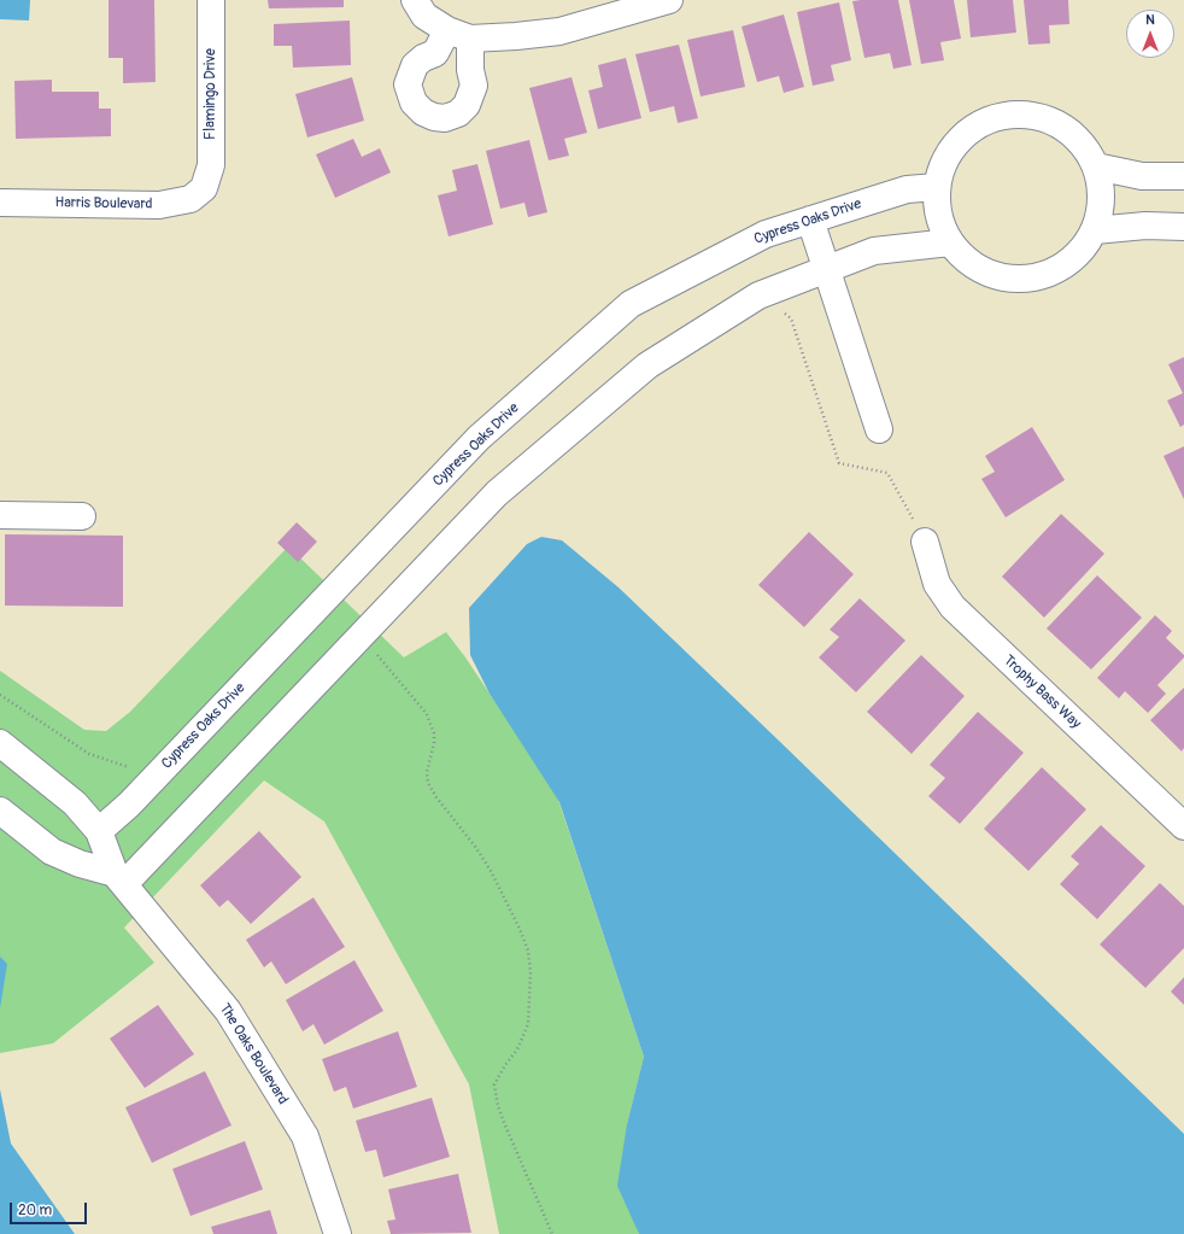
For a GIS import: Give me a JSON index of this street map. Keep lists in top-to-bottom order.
{
  "streets": {
    "street": [
      "Flamingo Drive",
      "Harris Boulevard",
      "Cypress Oaks Drive",
      "Trophy Bass Way",
      "The Oaks Boulevard"
    ]
  },
  "crossings": [
    ["Flamingo Drive", "Harris Boulevard"],
    ["Cypress Oaks Drive", "The Oaks Boulevard"]
  ],
  "scale_bar": "20 m",
  "north": "top"
}
